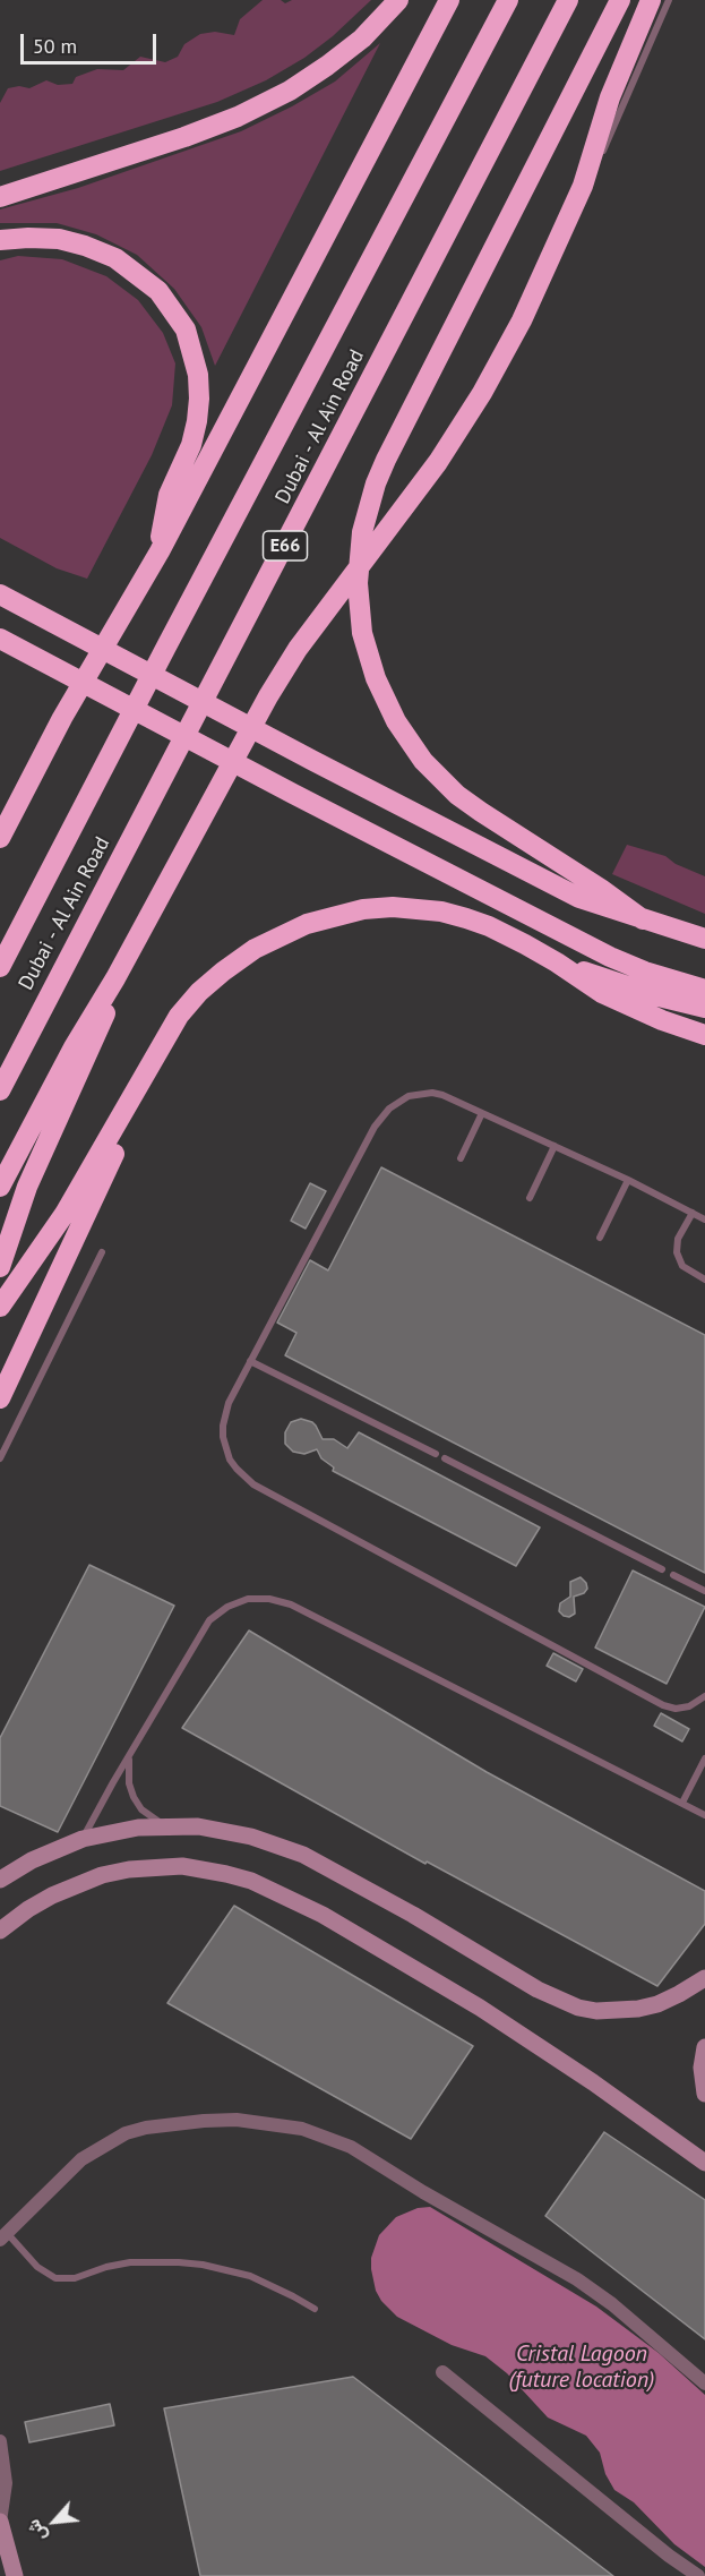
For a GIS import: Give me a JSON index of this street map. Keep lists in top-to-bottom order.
{
  "streets": {
    "highway": ["Dubai - Al Ain Road", "E66"]
  },
  "water": ["Cristal Lagoon (future location)"],
  "scale_bar": "50 m",
  "north": "bottom left"
}
